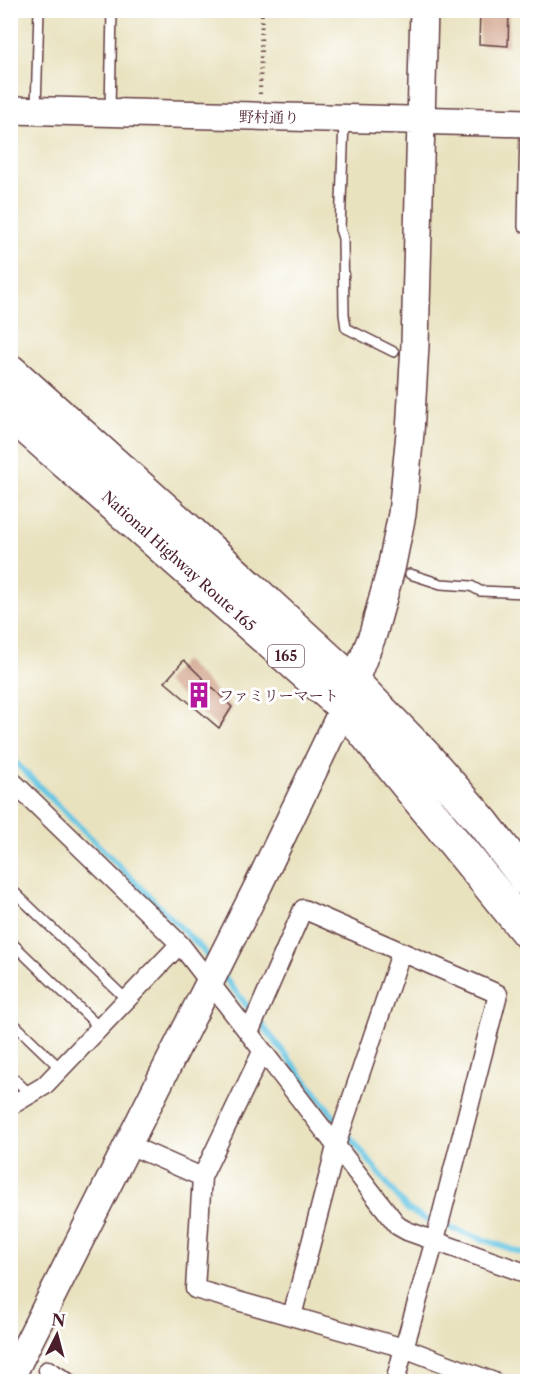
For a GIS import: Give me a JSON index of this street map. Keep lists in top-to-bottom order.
{
  "streets": {
    "highway": ["National Highway Route 165", "165"],
    "street": ["野村通り"]
  },
  "places": {
    "building": ["ファミリーマート"]
  },
  "north": "top"
}
